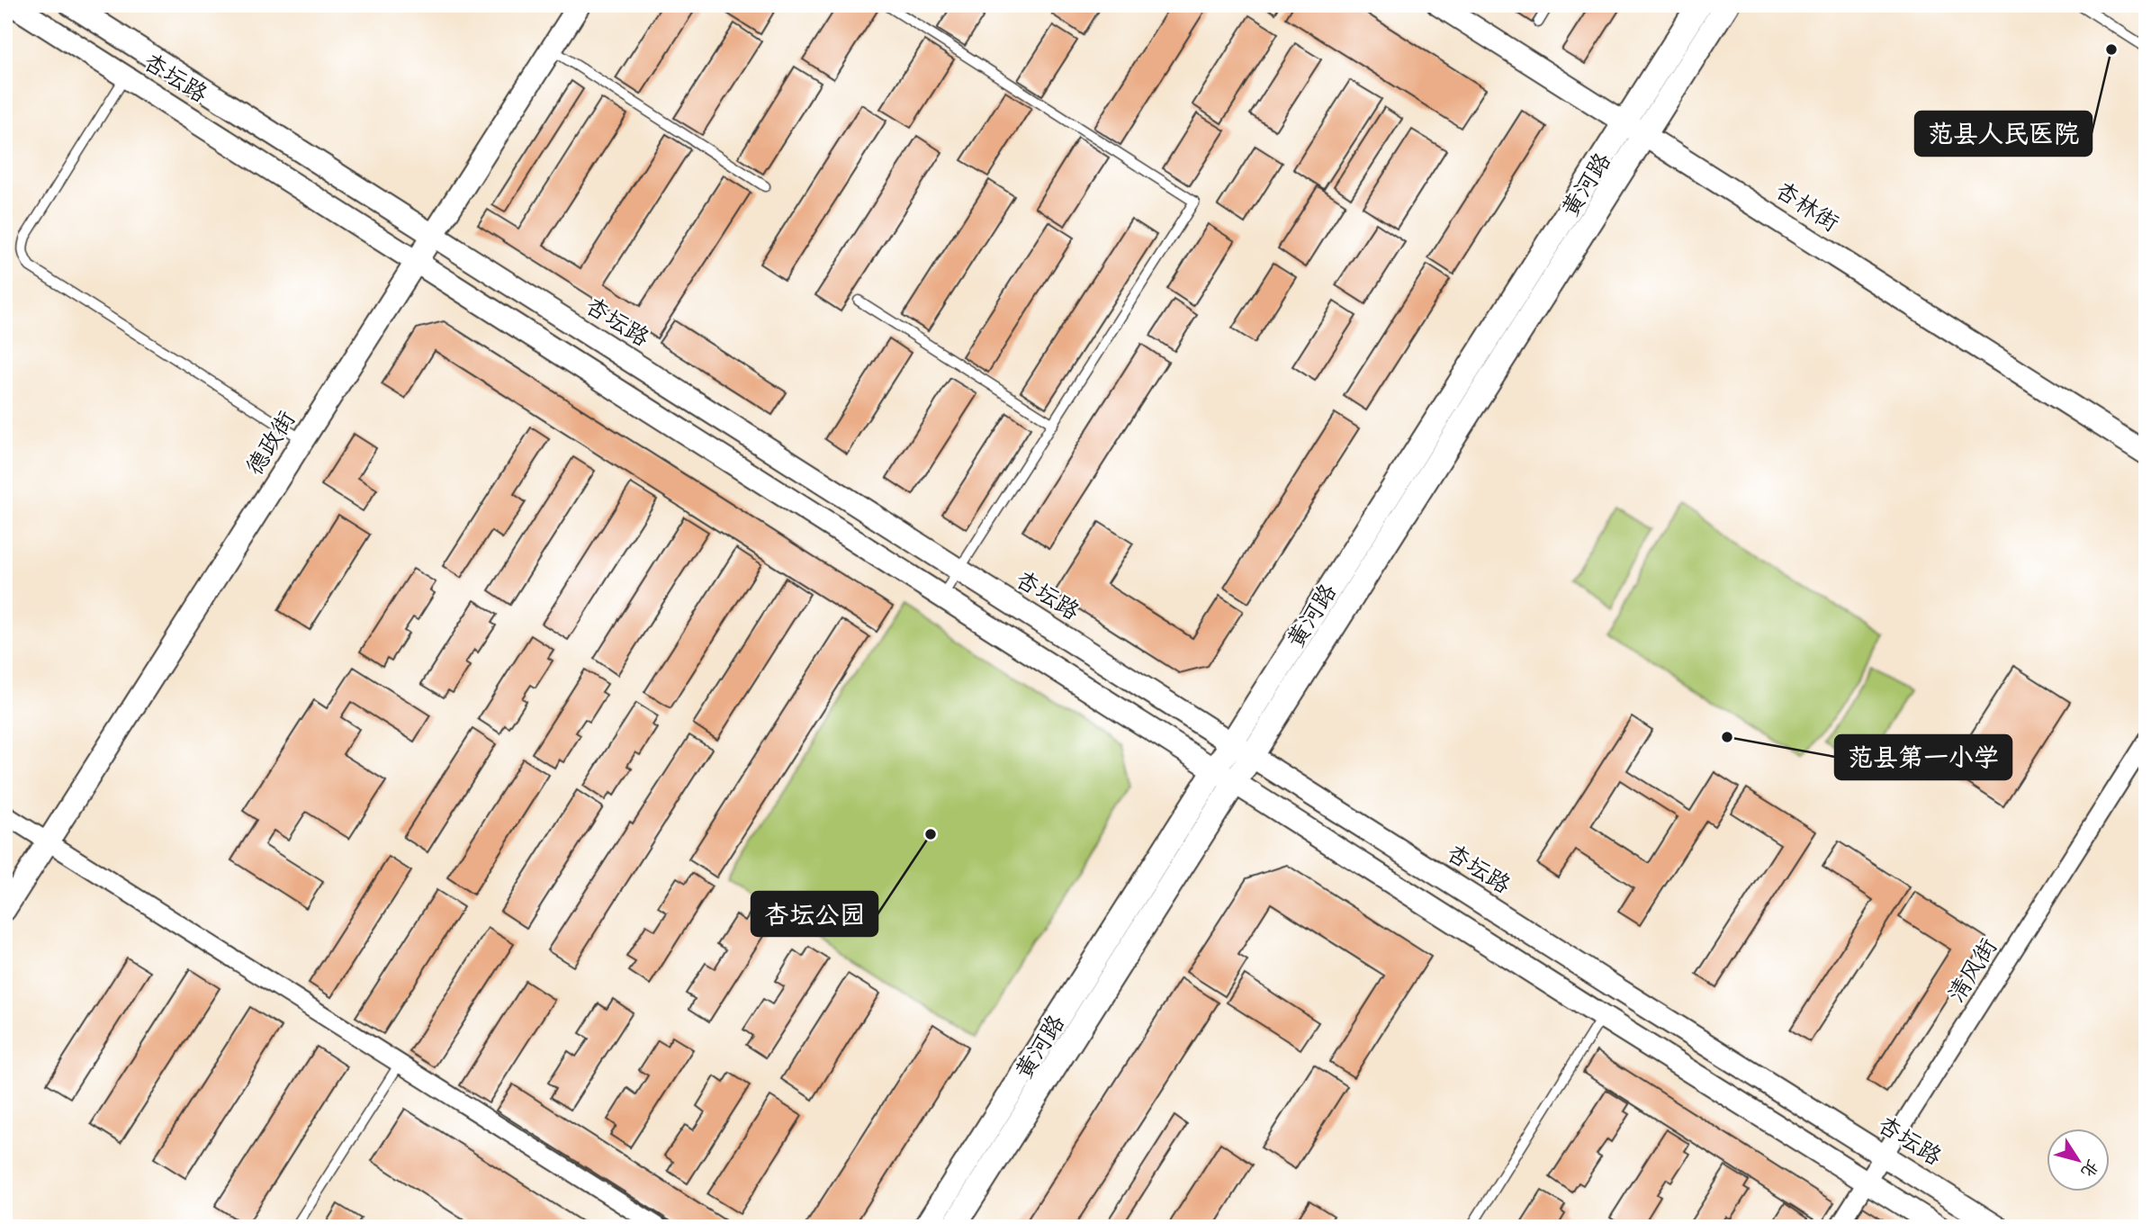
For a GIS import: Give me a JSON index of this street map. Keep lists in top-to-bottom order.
{
  "streets": {
    "main road": ["黄河路"],
    "street": [
      "杏坛路",
      "杏林街",
      "德政街",
      "清风街"
    ]
  },
  "crossings": [
    ["杏坛路", "黄河路"],
    ["杏坛路", "德政街"],
    ["杏坛路", "清风街"],
    ["黄河路", "杏林街"]
  ],
  "places": ["范县人民医院", "范县第一小学", "杏坛公园"],
  "north": "bottom right"
}
